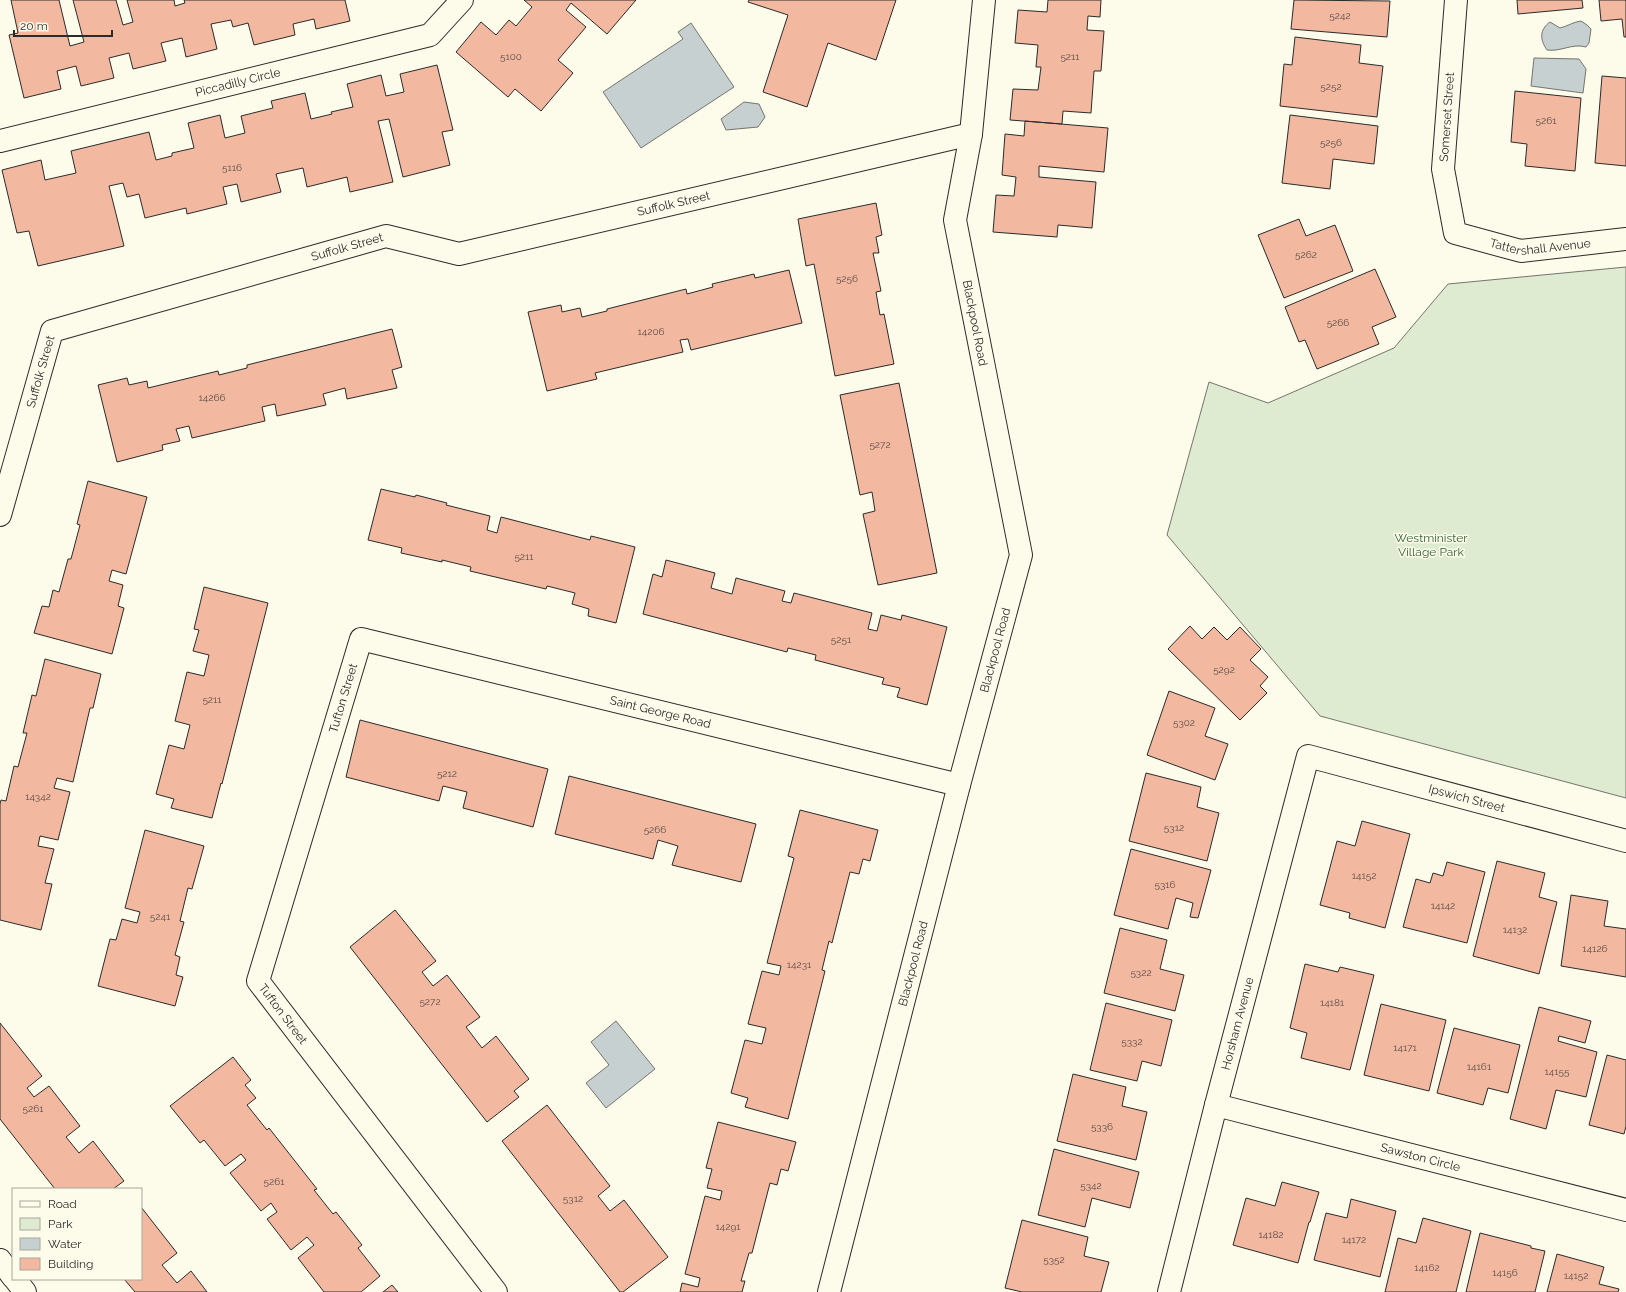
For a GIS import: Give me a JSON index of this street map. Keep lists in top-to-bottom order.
{
  "streets": {
    "street": [
      "Piccadilly Circle",
      "Somerset Street",
      "Suffolk Street",
      "Tattershall Avenue",
      "Blackpool Road",
      "Tufton Street",
      "Saint George Road",
      "Ipswich Street",
      "Horsham Avenue",
      "Sawston Circle"
    ]
  },
  "crossings": [
    ["Somerset Street", "Tattershall Avenue"],
    ["Suffolk Street", "Blackpool Road"],
    ["Blackpool Road", "Saint George Road"],
    ["Tufton Street", "Saint George Road"],
    ["Ipswich Street", "Horsham Avenue"],
    ["Horsham Avenue", "Sawston Circle"]
  ],
  "parks": ["Westminister Village Park"],
  "house_numbers": [
    "5242",
    "5100",
    "5211",
    "5252",
    "5261",
    "5256",
    "5116",
    "5262",
    "5256",
    "5266",
    "14206",
    "14266",
    "5272",
    "5211",
    "5251",
    "5292",
    "5211",
    "5302",
    "5212",
    "14342",
    "5312",
    "5266",
    "14152",
    "5316",
    "14142",
    "5241",
    "14132",
    "14126",
    "14231",
    "5322",
    "5272",
    "14181",
    "5332",
    "14171",
    "14161",
    "14155",
    "5261",
    "5336",
    "5261",
    "5342",
    "5312",
    "14291",
    "14182",
    "14172",
    "5352",
    "14162",
    "14156",
    "14152"
  ],
  "legend": [
    "Road",
    "Park",
    "Water",
    "Building"
  ],
  "scale_bar": "20 m"
}
